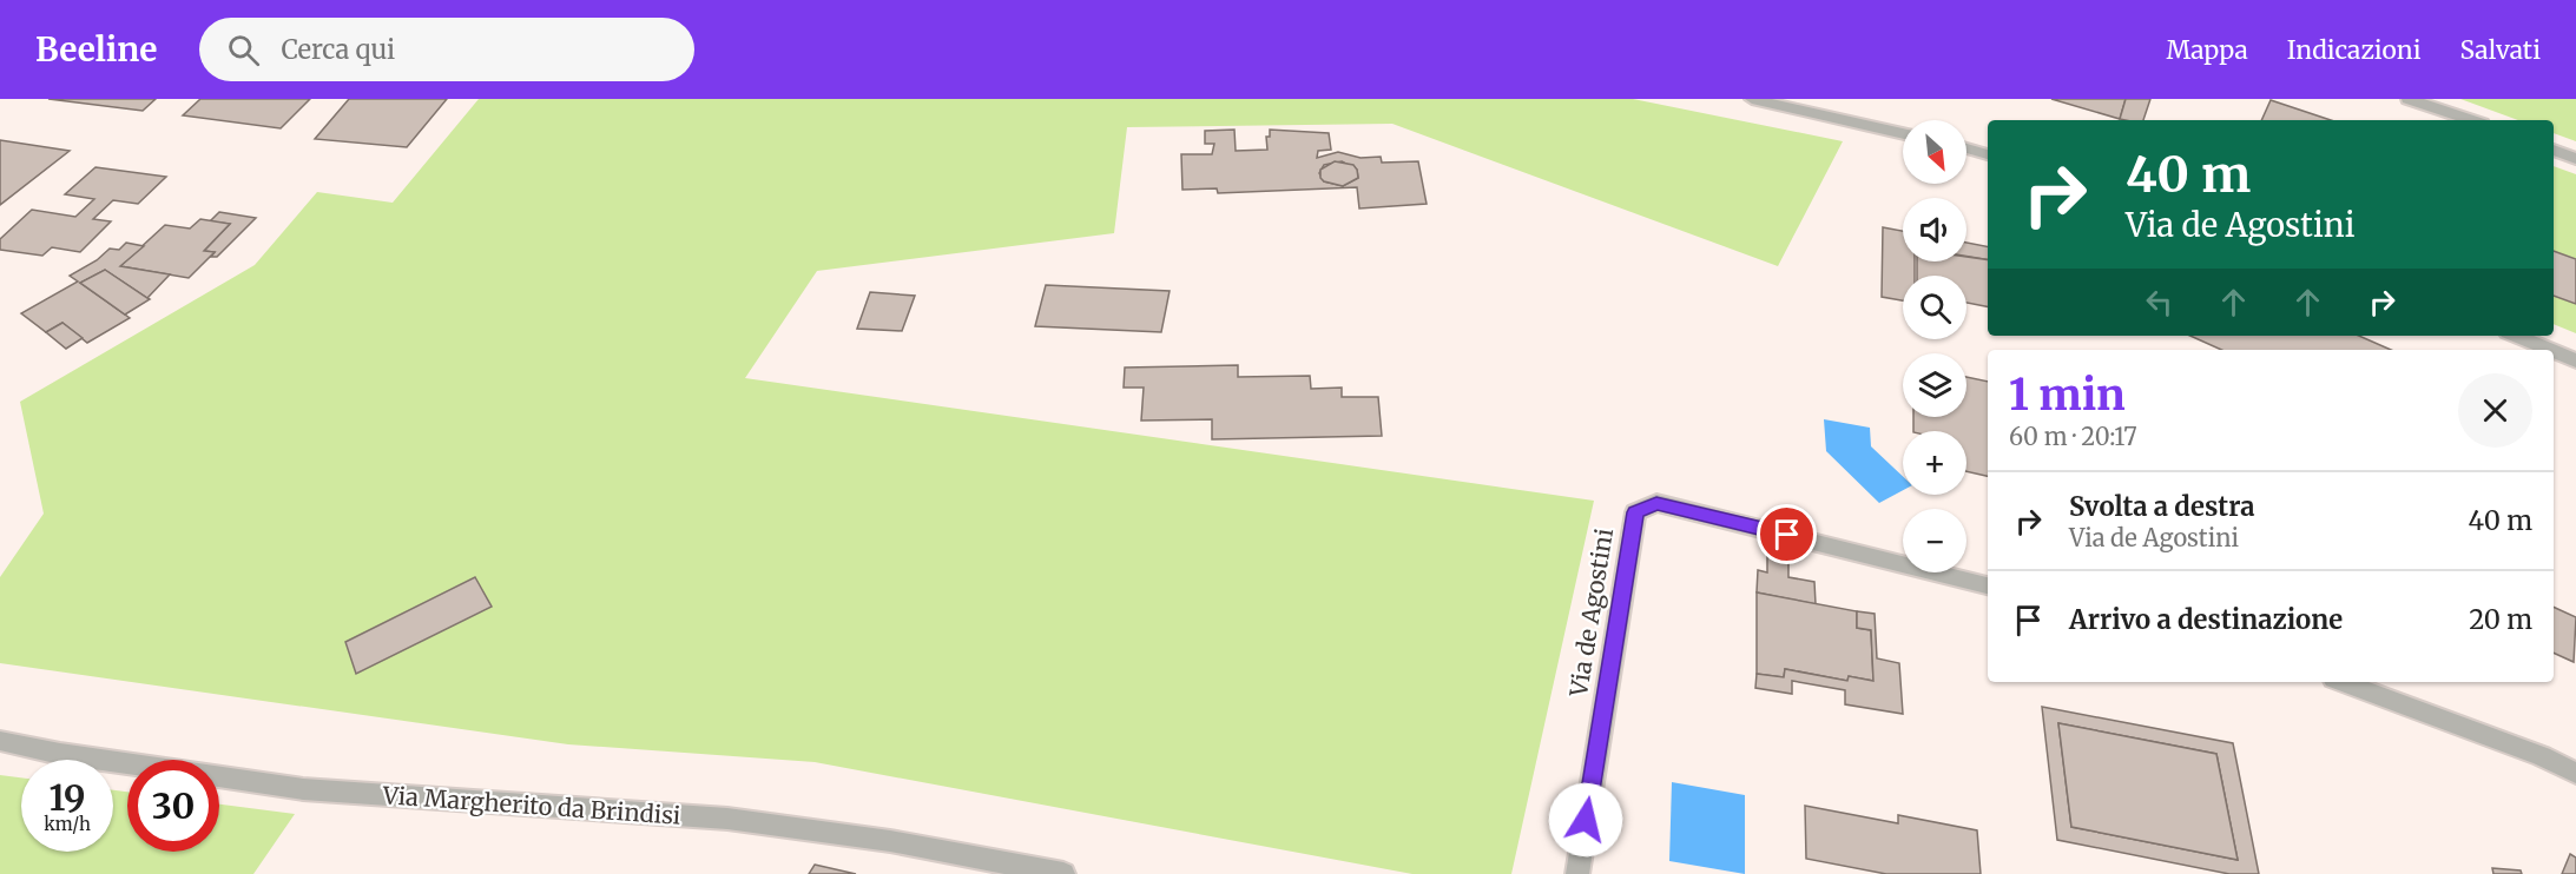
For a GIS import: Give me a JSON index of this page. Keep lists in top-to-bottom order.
{
  "streets": {
    "street": ["Via de Agostini", "Via Margherito da Brindisi"]
  },
  "north": "bottom right",
  "page": {
    "header": "Beeline",
    "search": "Cerca qui",
    "nav": ["Mappa", "Indicazioni", "Salvati"],
    "map_buttons": ["+", "−"],
    "turn": ["40 m", "Via de Agostini"],
    "heading": ["1 min", "60 m · 20:17"],
    "list": [
      {
        "name": "Svolta a destra",
        "note": "Via de Agostini",
        "value": "40 m"
      },
      {
        "name": "Arrivo a destinazione",
        "value": "20 m"
      }
    ],
    "speed": "19 km/h",
    "limit": "30"
  }
}
